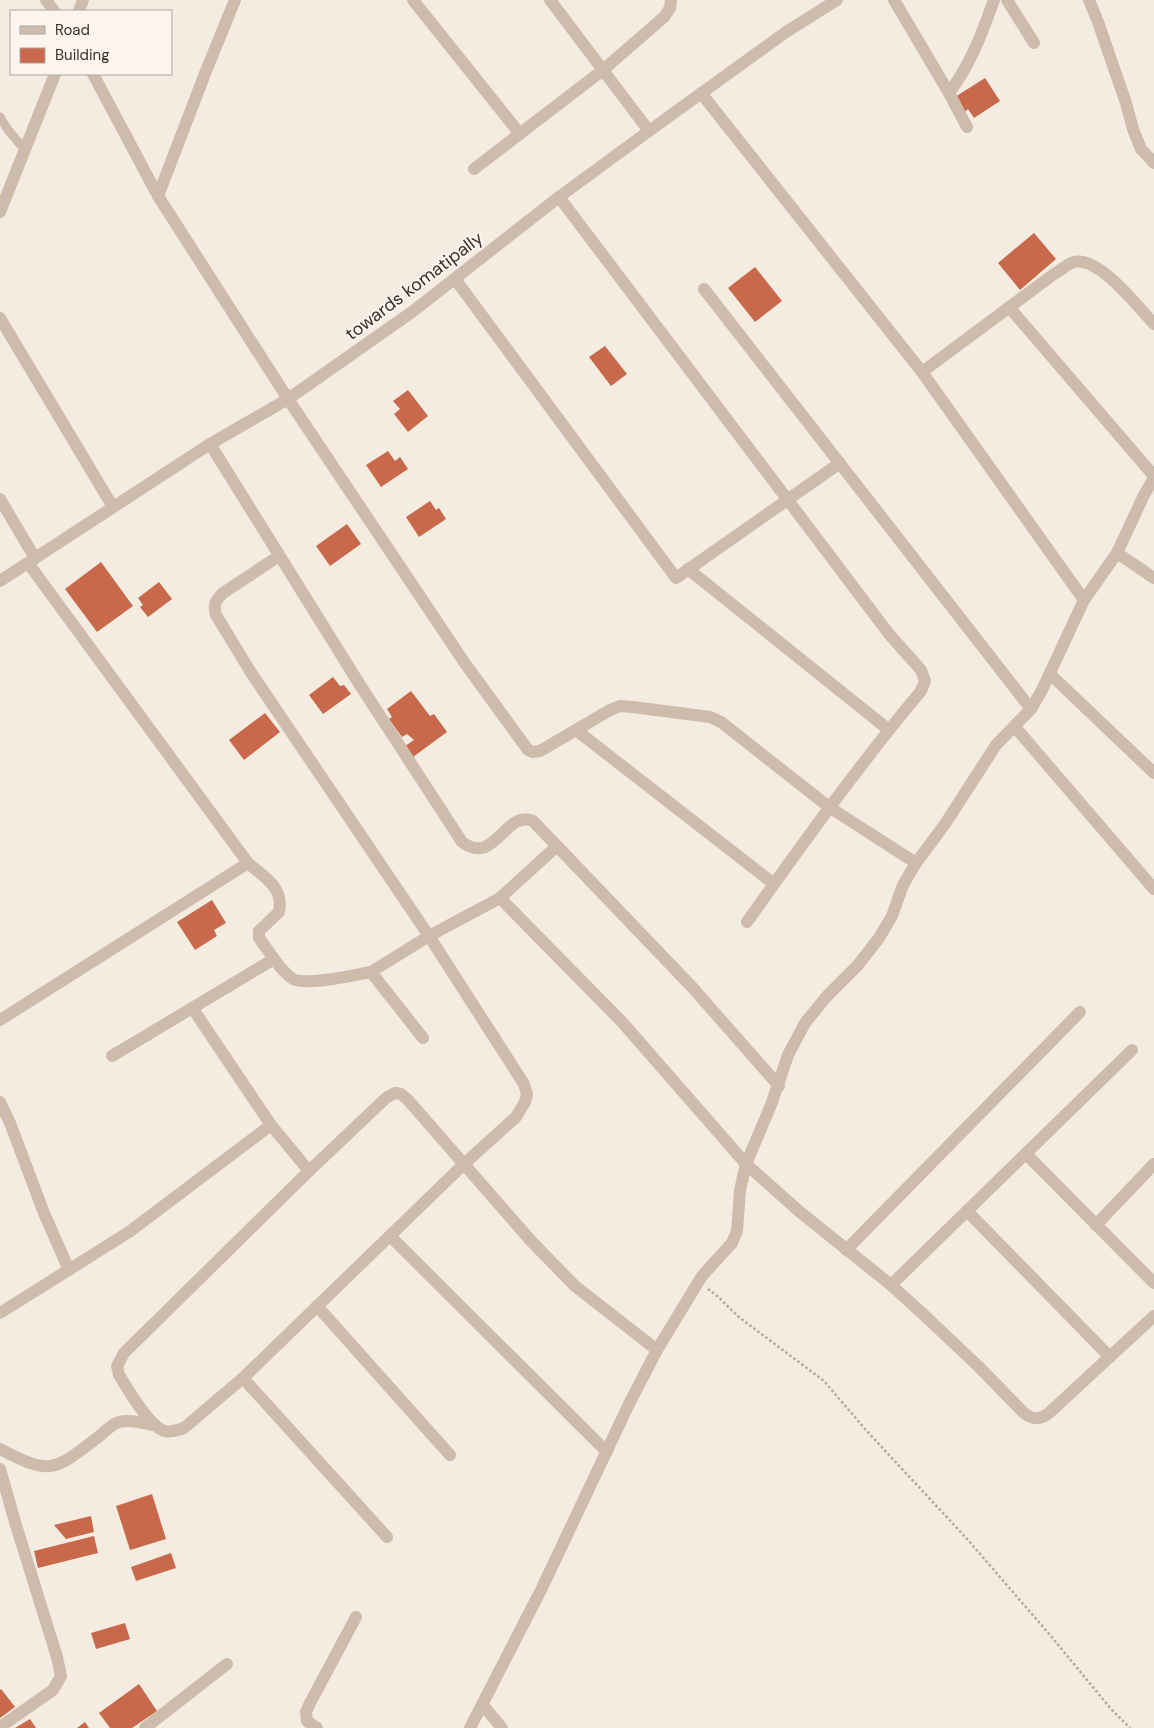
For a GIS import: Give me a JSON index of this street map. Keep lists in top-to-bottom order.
{
  "streets": {
    "street": ["towards komatipally"]
  },
  "legend": ["Road", "Building"]
}
